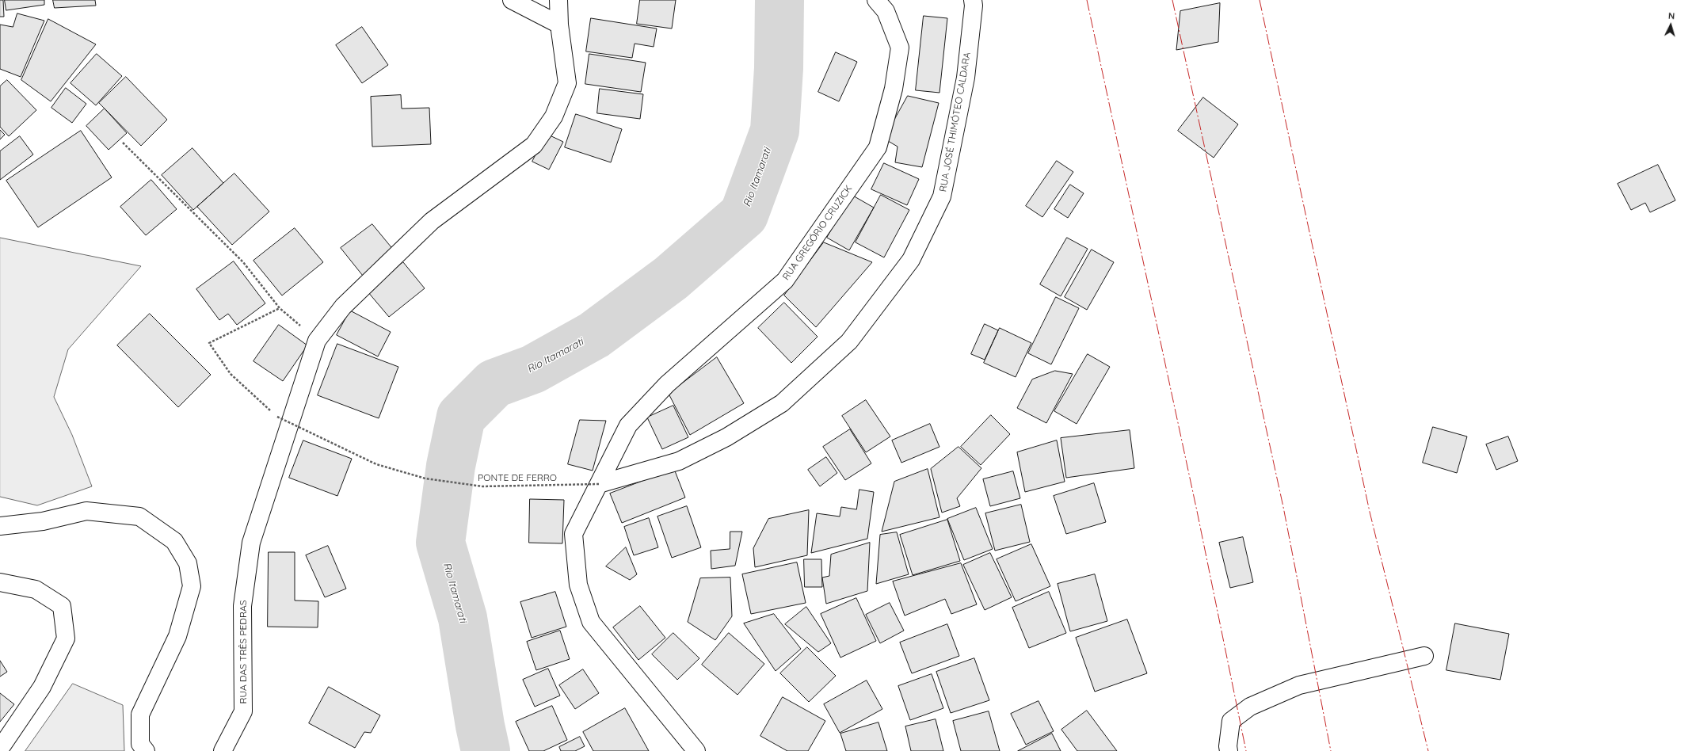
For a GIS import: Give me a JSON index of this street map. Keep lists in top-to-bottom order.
{
  "streets": {
    "street": ["RUA JOSÉ THIMÓTEO CALDARA", "RUA GREGÓRIO CRUZICK", "RUA DAS TRÊS PEDRAS"],
    "path": ["PONTE DE FERRO"]
  },
  "crossings": [
    ["RUA JOSÉ THIMÓTEO CALDARA", "RUA GREGÓRIO CRUZICK"],
    ["RUA JOSÉ THIMÓTEO CALDARA", "PONTE DE FERRO"],
    ["RUA GREGÓRIO CRUZICK", "PONTE DE FERRO"]
  ],
  "water": ["Rio Itamarati"],
  "north": "top"
}
